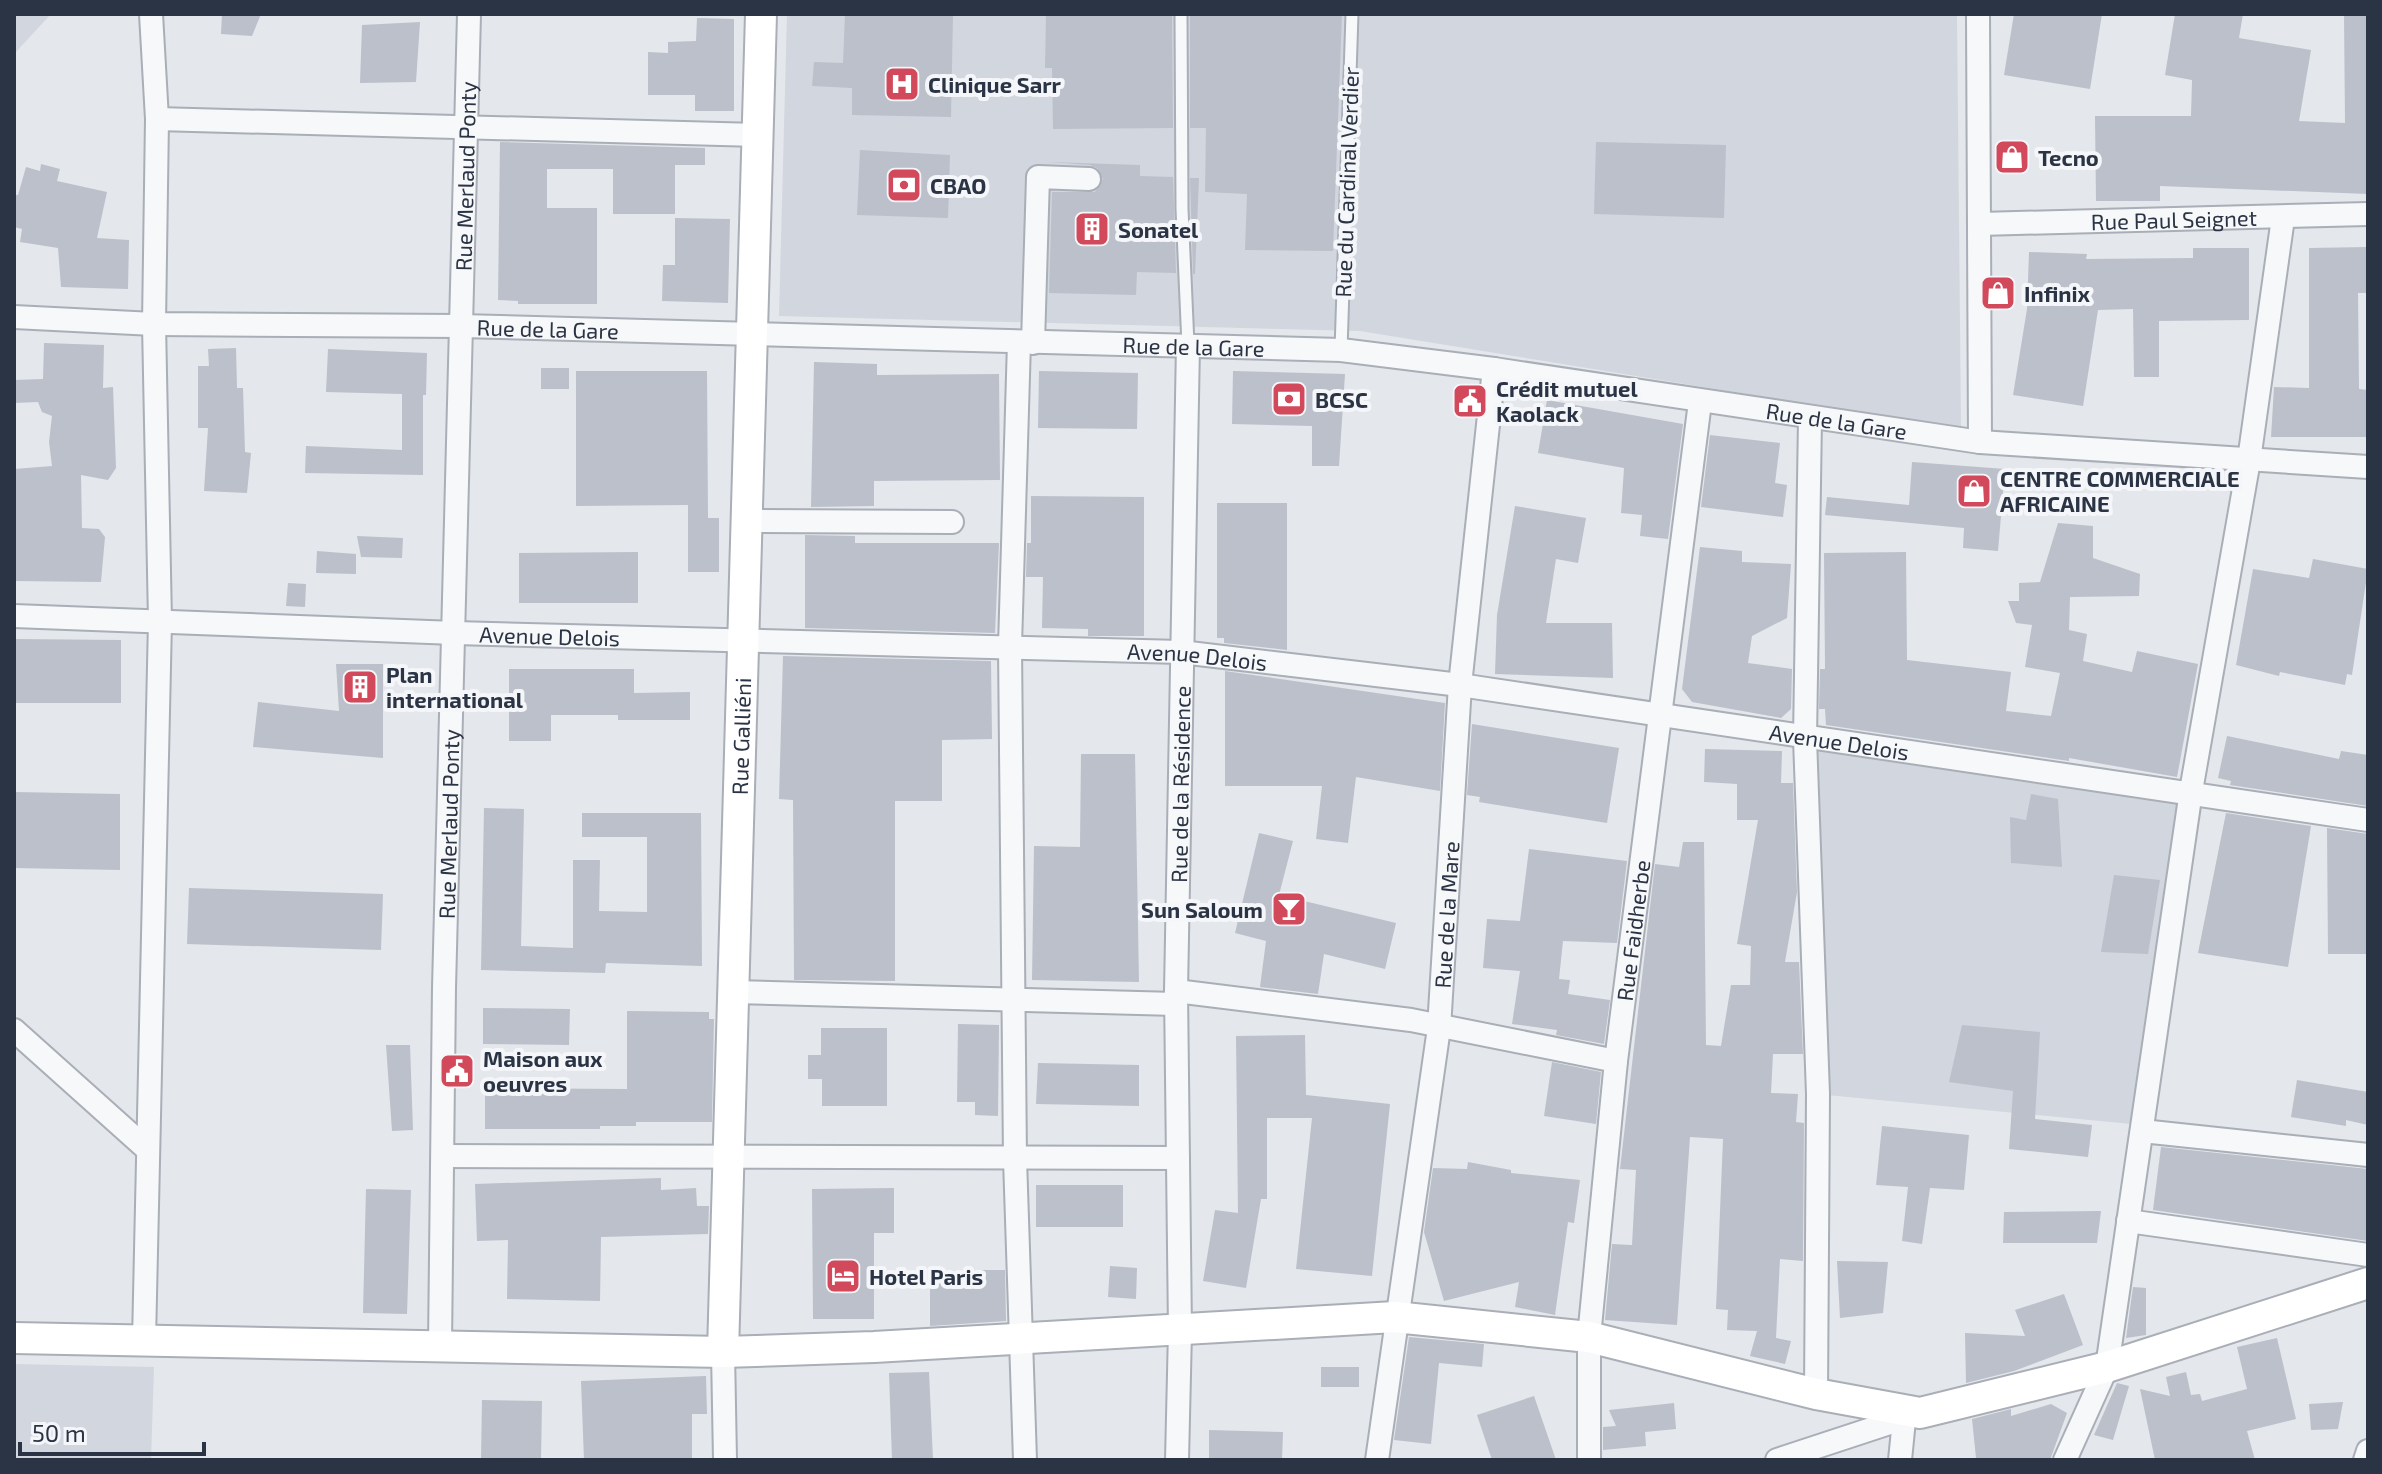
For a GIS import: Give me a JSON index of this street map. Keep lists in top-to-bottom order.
{
  "streets": {
    "street": [
      "Rue Merlaud Ponty",
      "Rue Paul Seignet",
      "Rue de la Gare",
      "Avenue Delois",
      "Rue Galliéni",
      "Rue de la Résidence",
      "Rue de la Mare",
      "Rue Faidherbe"
    ],
    "lane": ["Rue du Cardinal Verdier"]
  },
  "crossings": [
    ["Rue Merlaud Ponty", "Rue de la Gare"],
    ["Rue Merlaud Ponty", "Avenue Delois"],
    ["Rue du Cardinal Verdier", "Rue de la Gare"],
    ["Rue de la Gare", "Rue Galliéni"],
    ["Rue de la Gare", "Rue de la Résidence"],
    ["Rue de la Gare", "Rue de la Mare"],
    ["Rue de la Gare", "Rue Faidherbe"],
    ["Avenue Delois", "Rue Galliéni"],
    ["Avenue Delois", "Rue de la Résidence"],
    ["Avenue Delois", "Rue de la Mare"],
    ["Avenue Delois", "Rue Faidherbe"]
  ],
  "places": {
    "hospital": ["Clinique Sarr"],
    "shop": ["Tecno", "Infinix", "CENTRE COMMERCIALE AFRICAINE"],
    "bank": ["CBAO", "BCSC"],
    "building": ["Sonatel", "Plan international"],
    "public building": ["Crédit mutuel Kaolack", "Maison aux oeuvres"],
    "bar": ["Sun Saloum"],
    "hotel": ["Hotel Paris"]
  },
  "scale_bar": "50 m"
}
